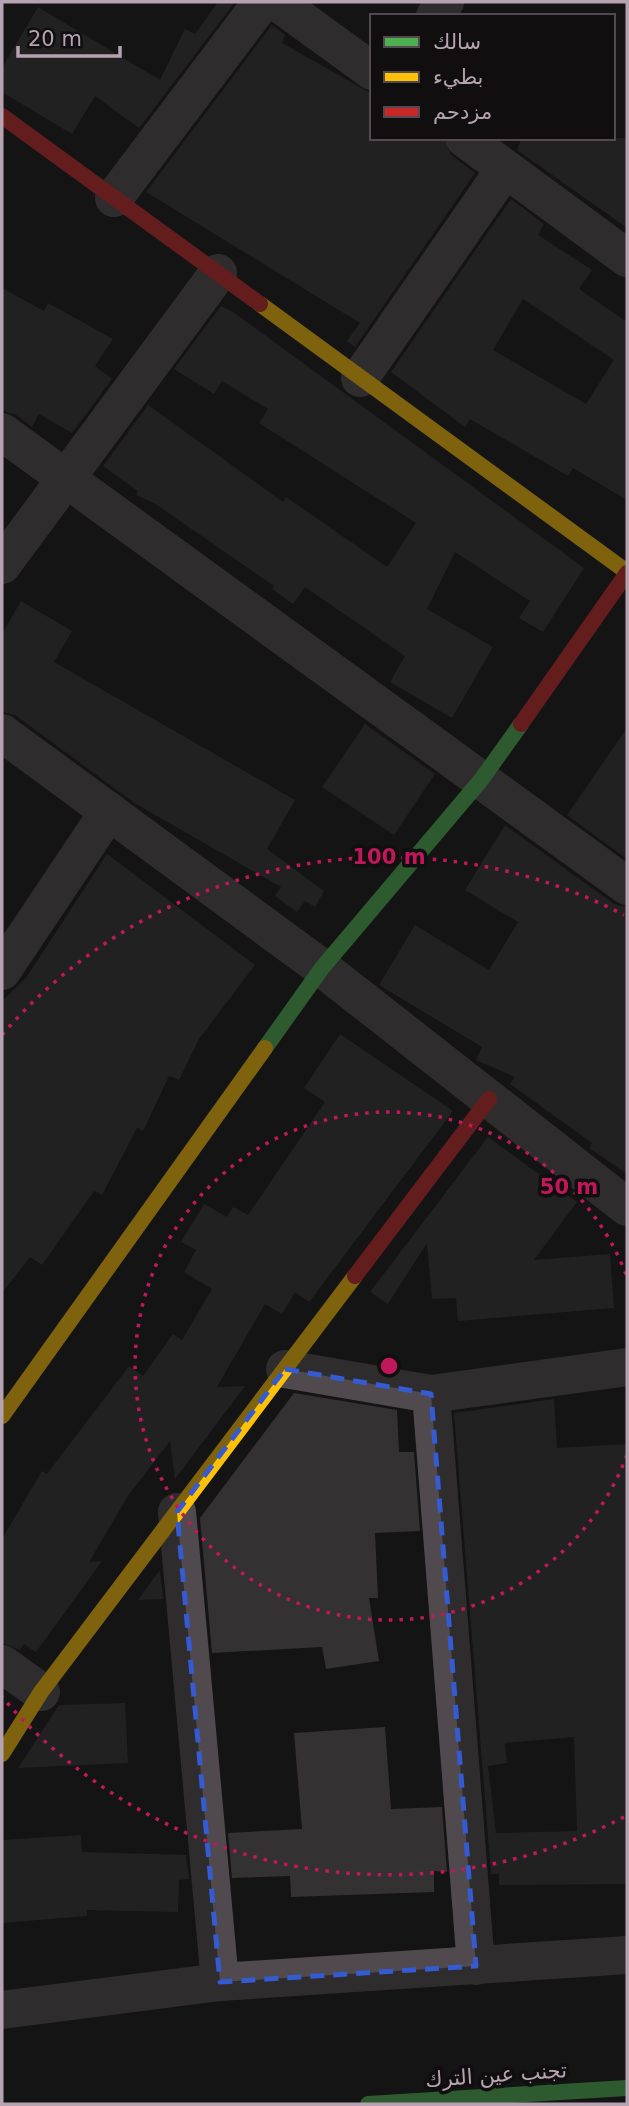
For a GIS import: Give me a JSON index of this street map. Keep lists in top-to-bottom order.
{
  "streets": {
    "main road": ["تجنب عين الترك"]
  },
  "legend": ["سالك", "بطيء", "مزدحم"],
  "scale_bar": "20 m",
  "rings": ["100 m", "50 m"]
}
